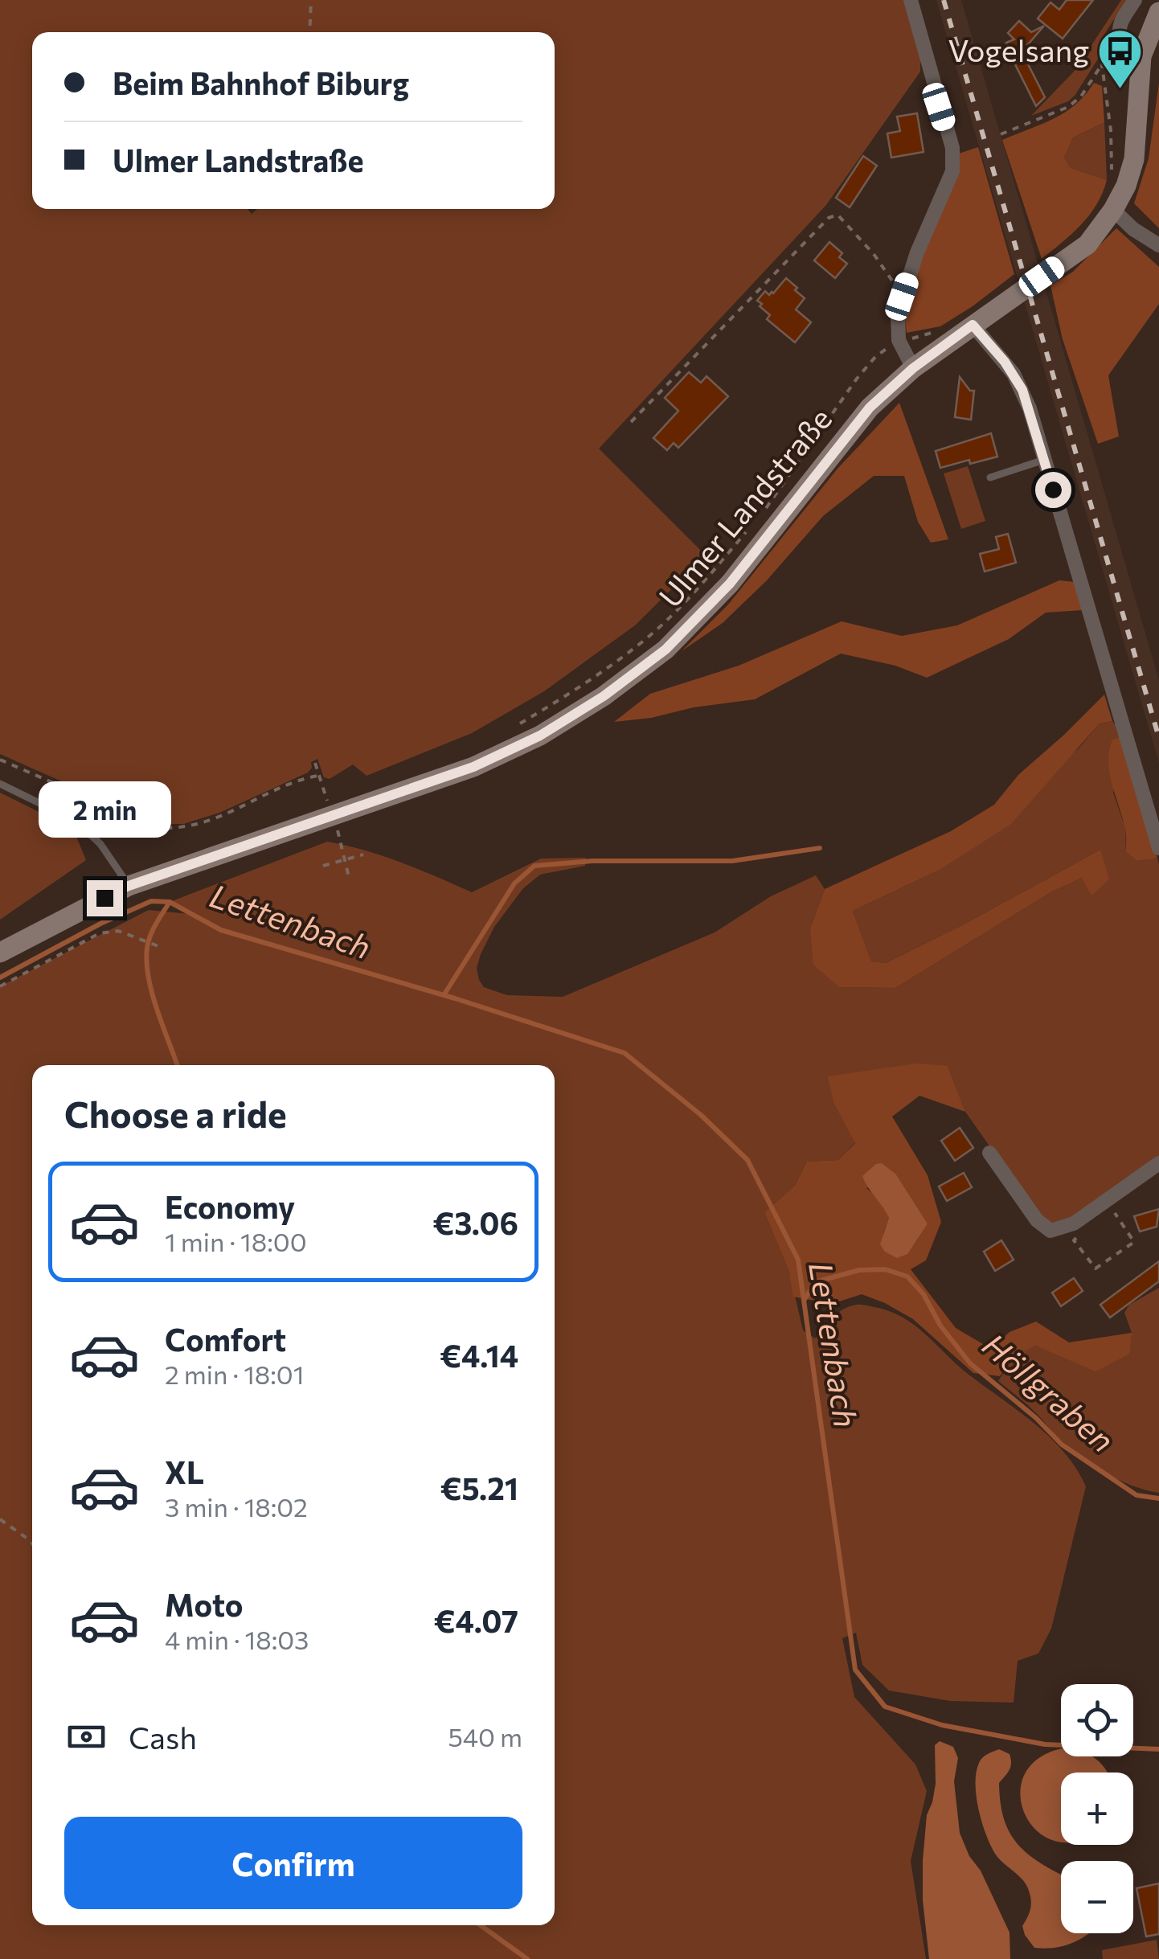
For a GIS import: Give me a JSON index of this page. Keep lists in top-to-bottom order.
{
  "streets": {
    "main road": ["Ulmer Landstraße"]
  },
  "water": ["Lettenbach", "Höllgraben"],
  "places": {
    "bus stop": ["Vogelsang"]
  },
  "page": {
    "banner": ["Beim Bahnhof Biburg", "Ulmer Landstraße"],
    "bubble": "2 min",
    "heading": "Choose a ride",
    "list": [
      {
        "name": "Economy",
        "note": "1 min · 18:00",
        "value": "€3.06"
      },
      {
        "name": "Comfort",
        "note": "2 min · 18:01",
        "value": "€4.14"
      },
      {
        "name": "XL",
        "note": "3 min · 18:02",
        "value": "€5.21"
      },
      {
        "name": "Moto",
        "note": "4 min · 18:03",
        "value": "€4.07"
      }
    ],
    "map_buttons": ["+", "−"],
    "pay": ["Cash", "540 m"],
    "buttons": "Confirm"
  }
}
